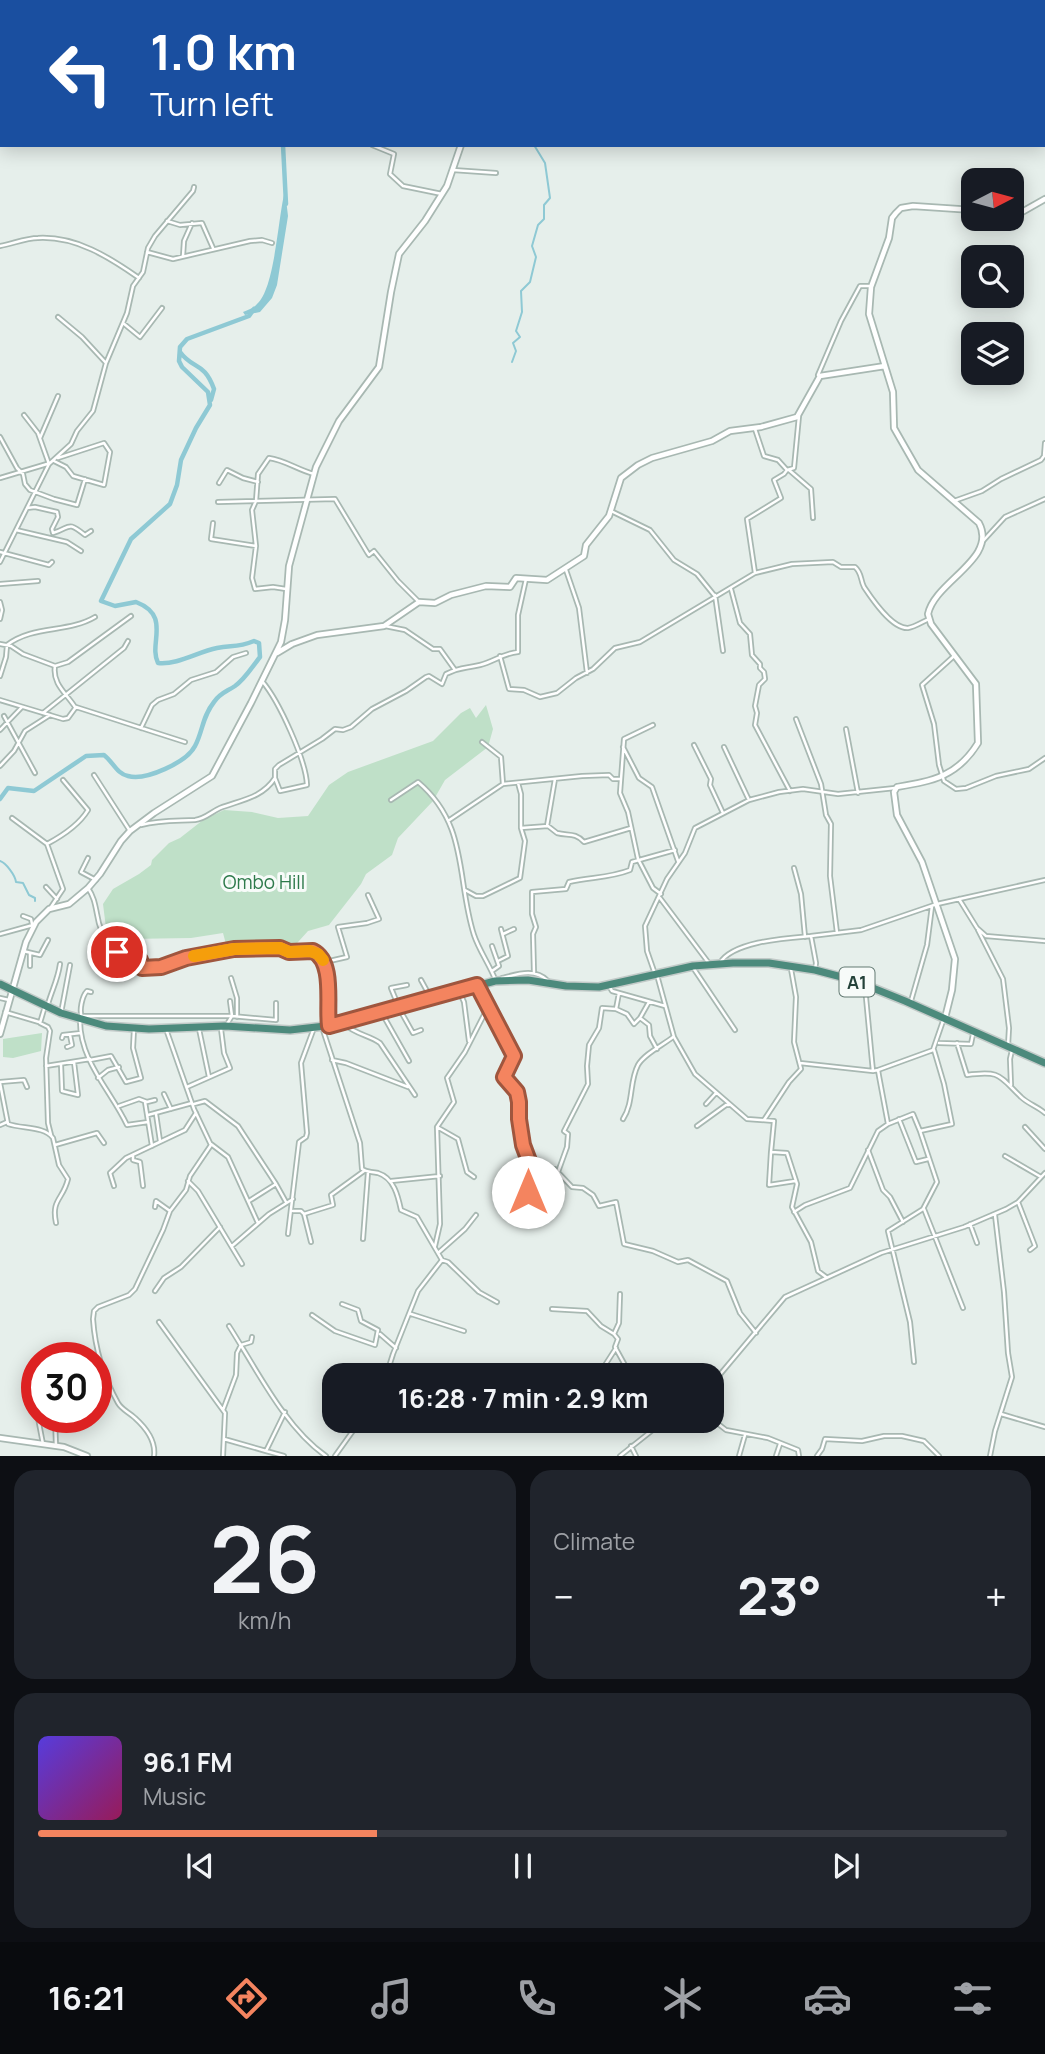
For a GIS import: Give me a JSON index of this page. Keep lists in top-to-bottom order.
{
  "streets": {
    "highway": ["A1"]
  },
  "parks": ["Ombo Hill"],
  "north": "right",
  "page": {
    "turn": ["1.0 km", "Turn left"],
    "limit": "30",
    "trip": "16:28 · 7 min · 2.9 km",
    "tile": [
      ["26", "km/h"],
      "Climate"
    ],
    "heat": ["−", "23°", "+"],
    "song": ["96.1 FM", "Music"],
    "tabs": "16:21"
  }
}
